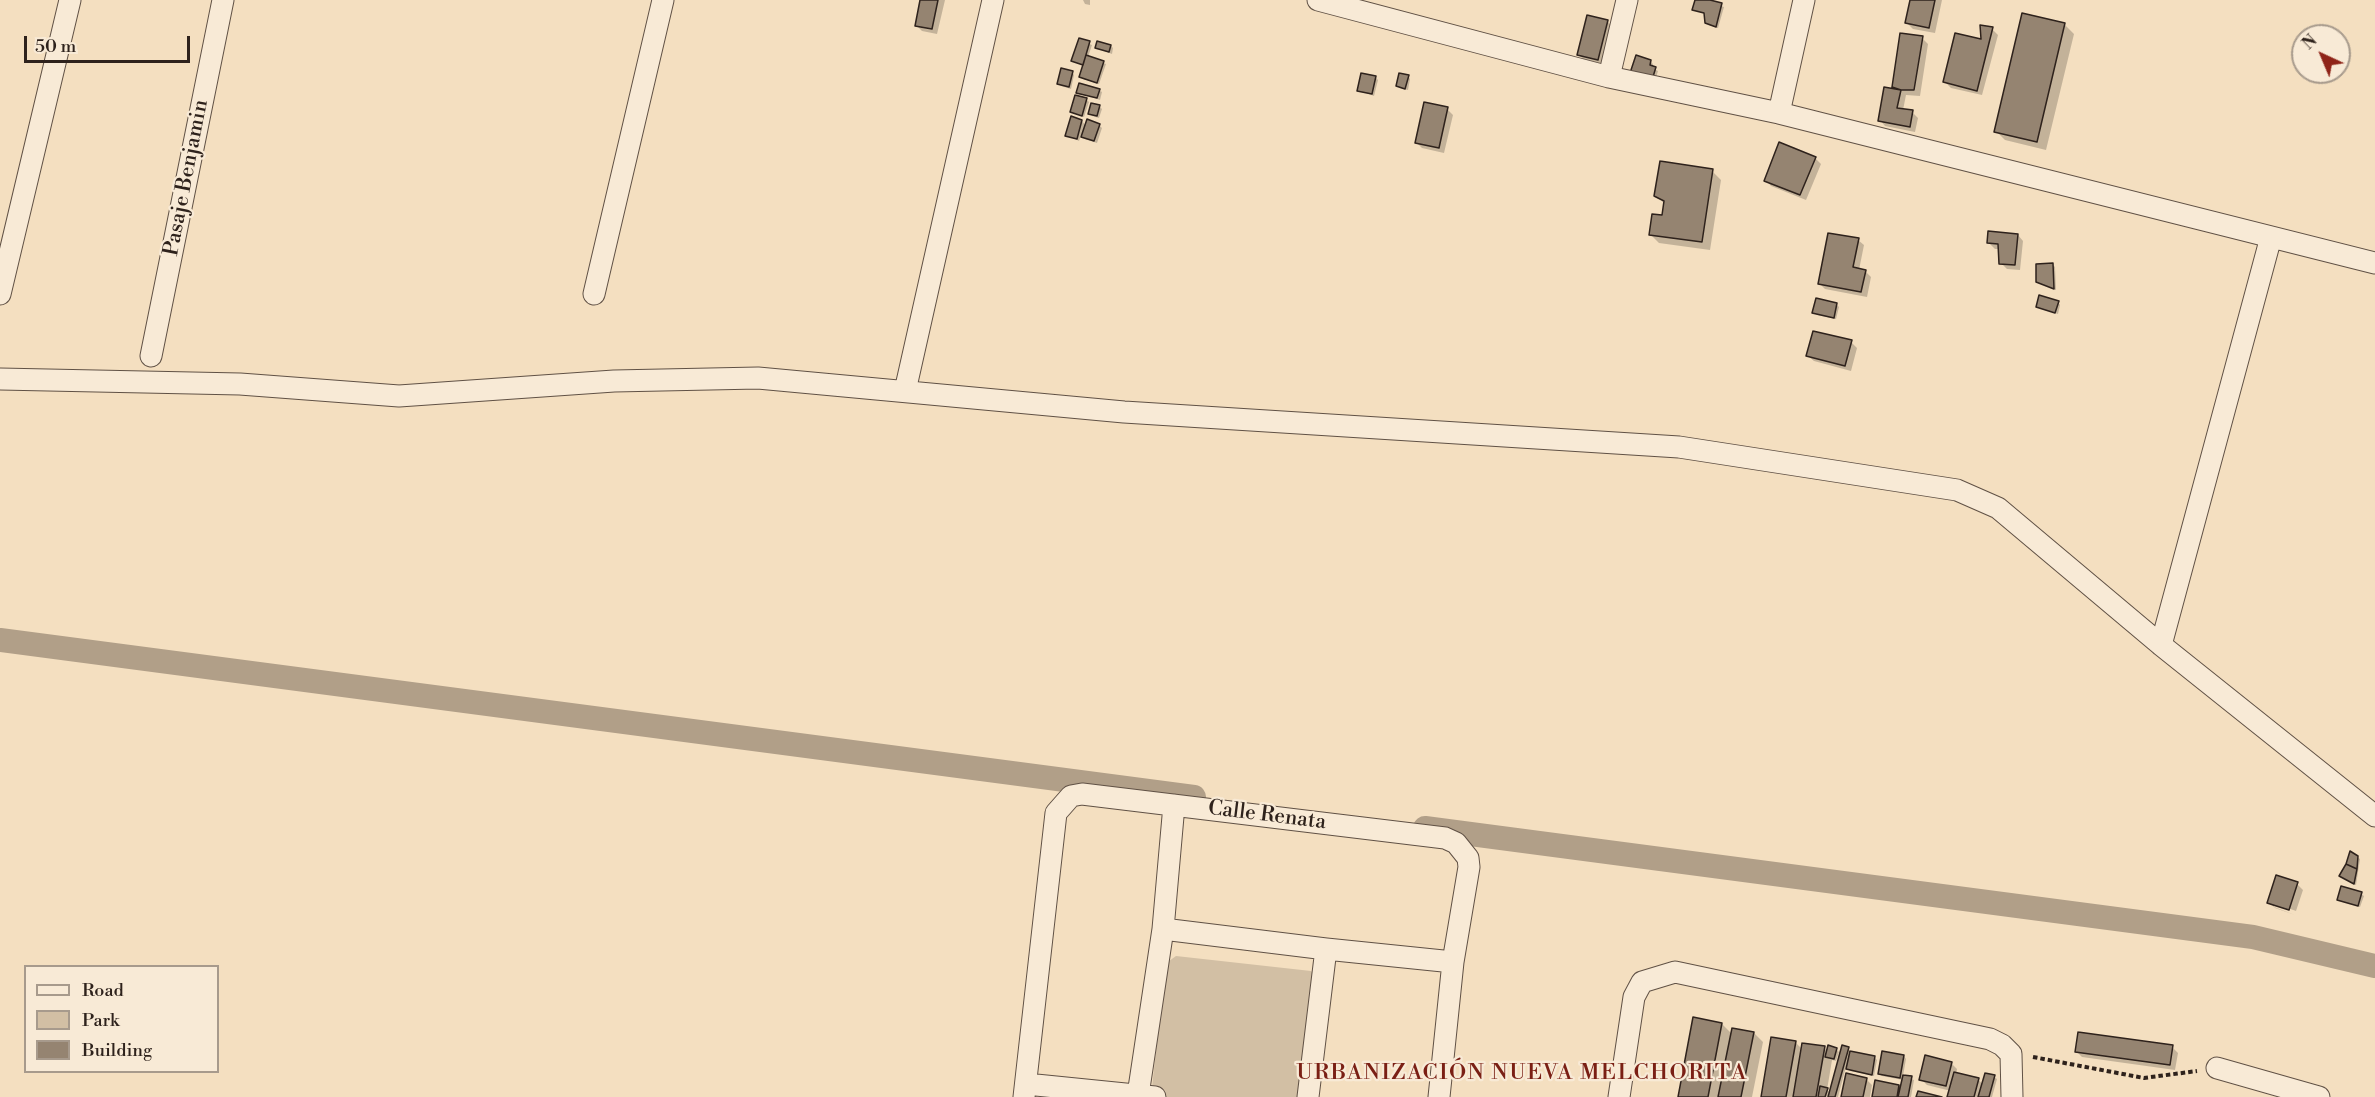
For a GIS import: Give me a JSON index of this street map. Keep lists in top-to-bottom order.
{
  "streets": {
    "street": ["Pasaje Benjamin", "Calle Renata"]
  },
  "districts": ["URBANIZACIÓN NUEVA MELCHORITA"],
  "legend": ["Road", "Park", "Building"],
  "scale_bar": "50 m",
  "north": "top left"
}
